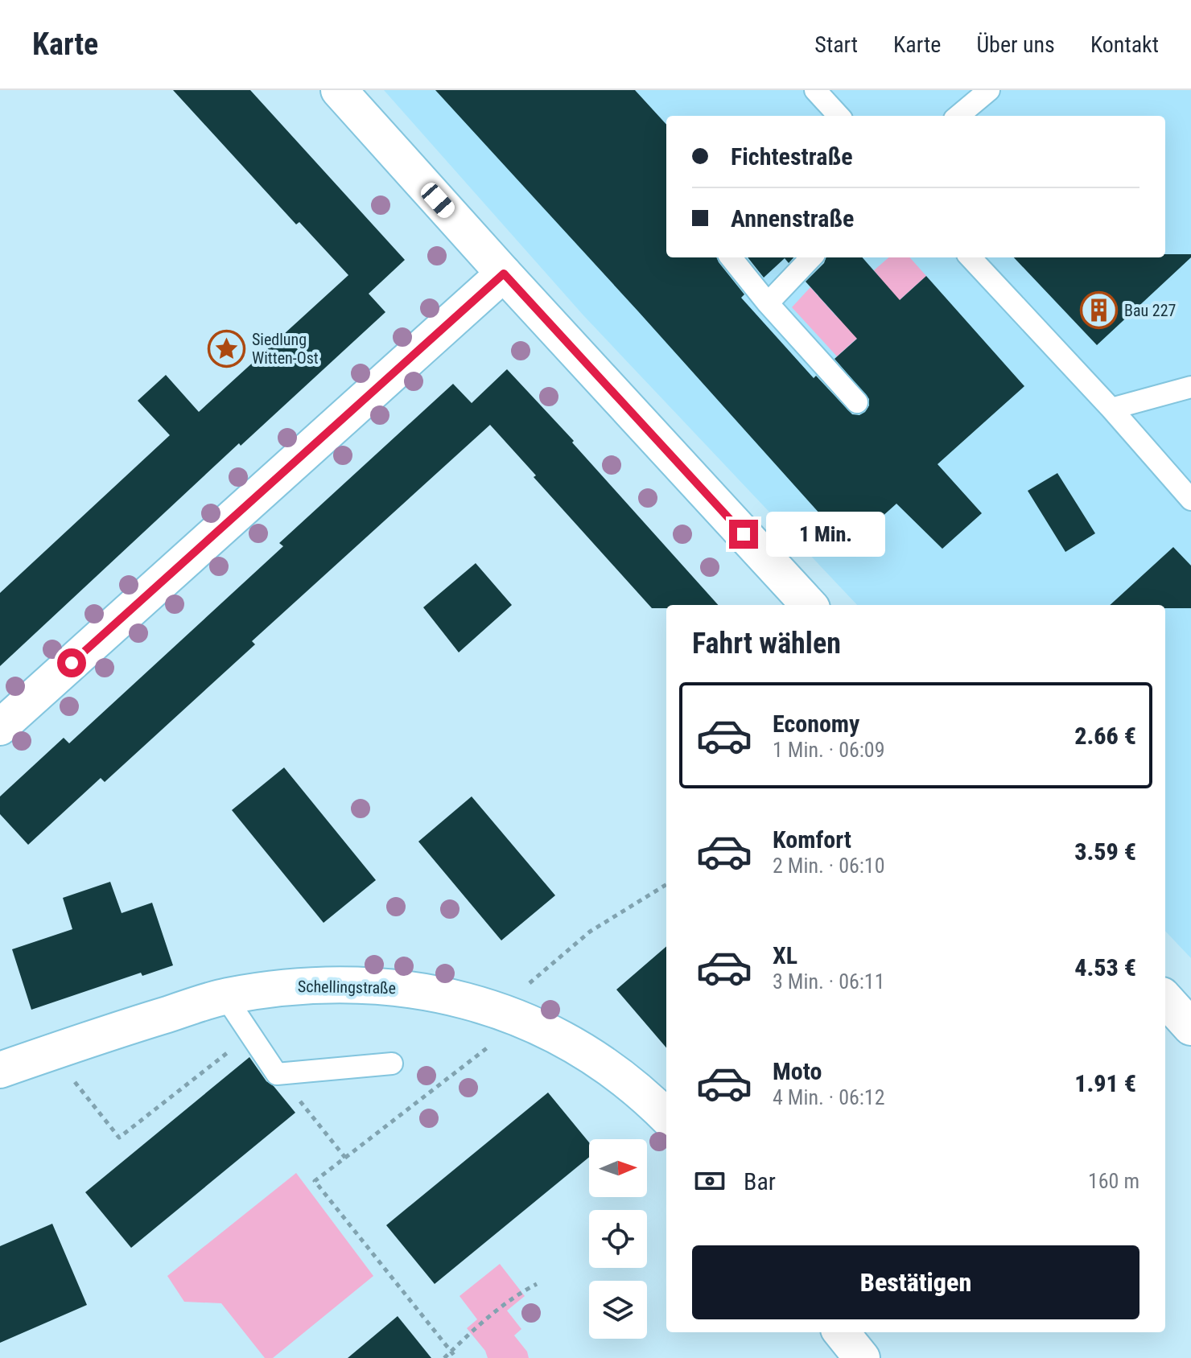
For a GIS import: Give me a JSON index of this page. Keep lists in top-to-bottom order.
{
  "streets": {
    "street": ["Schellingstraße"]
  },
  "places": {
    "building": ["Bau 227"],
    "place": ["Siedlung Witten-Ost"]
  },
  "north": "right",
  "page": {
    "header": "Karte",
    "nav": [
      "Start",
      "Karte",
      "Über uns",
      "Kontakt"
    ],
    "banner": ["Fichtestraße", "Annenstraße"],
    "bubble": "1 Min.",
    "heading": "Fahrt wählen",
    "list": [
      {
        "name": "Economy",
        "note": "1 Min. · 06:09",
        "value": "2.66 €"
      },
      {
        "name": "Komfort",
        "note": "2 Min. · 06:10",
        "value": "3.59 €"
      },
      {
        "name": "XL",
        "note": "3 Min. · 06:11",
        "value": "4.53 €"
      },
      {
        "name": "Moto",
        "note": "4 Min. · 06:12",
        "value": "1.91 €"
      }
    ],
    "pay": ["Bar", "160 m"],
    "buttons": "Bestätigen"
  }
}
